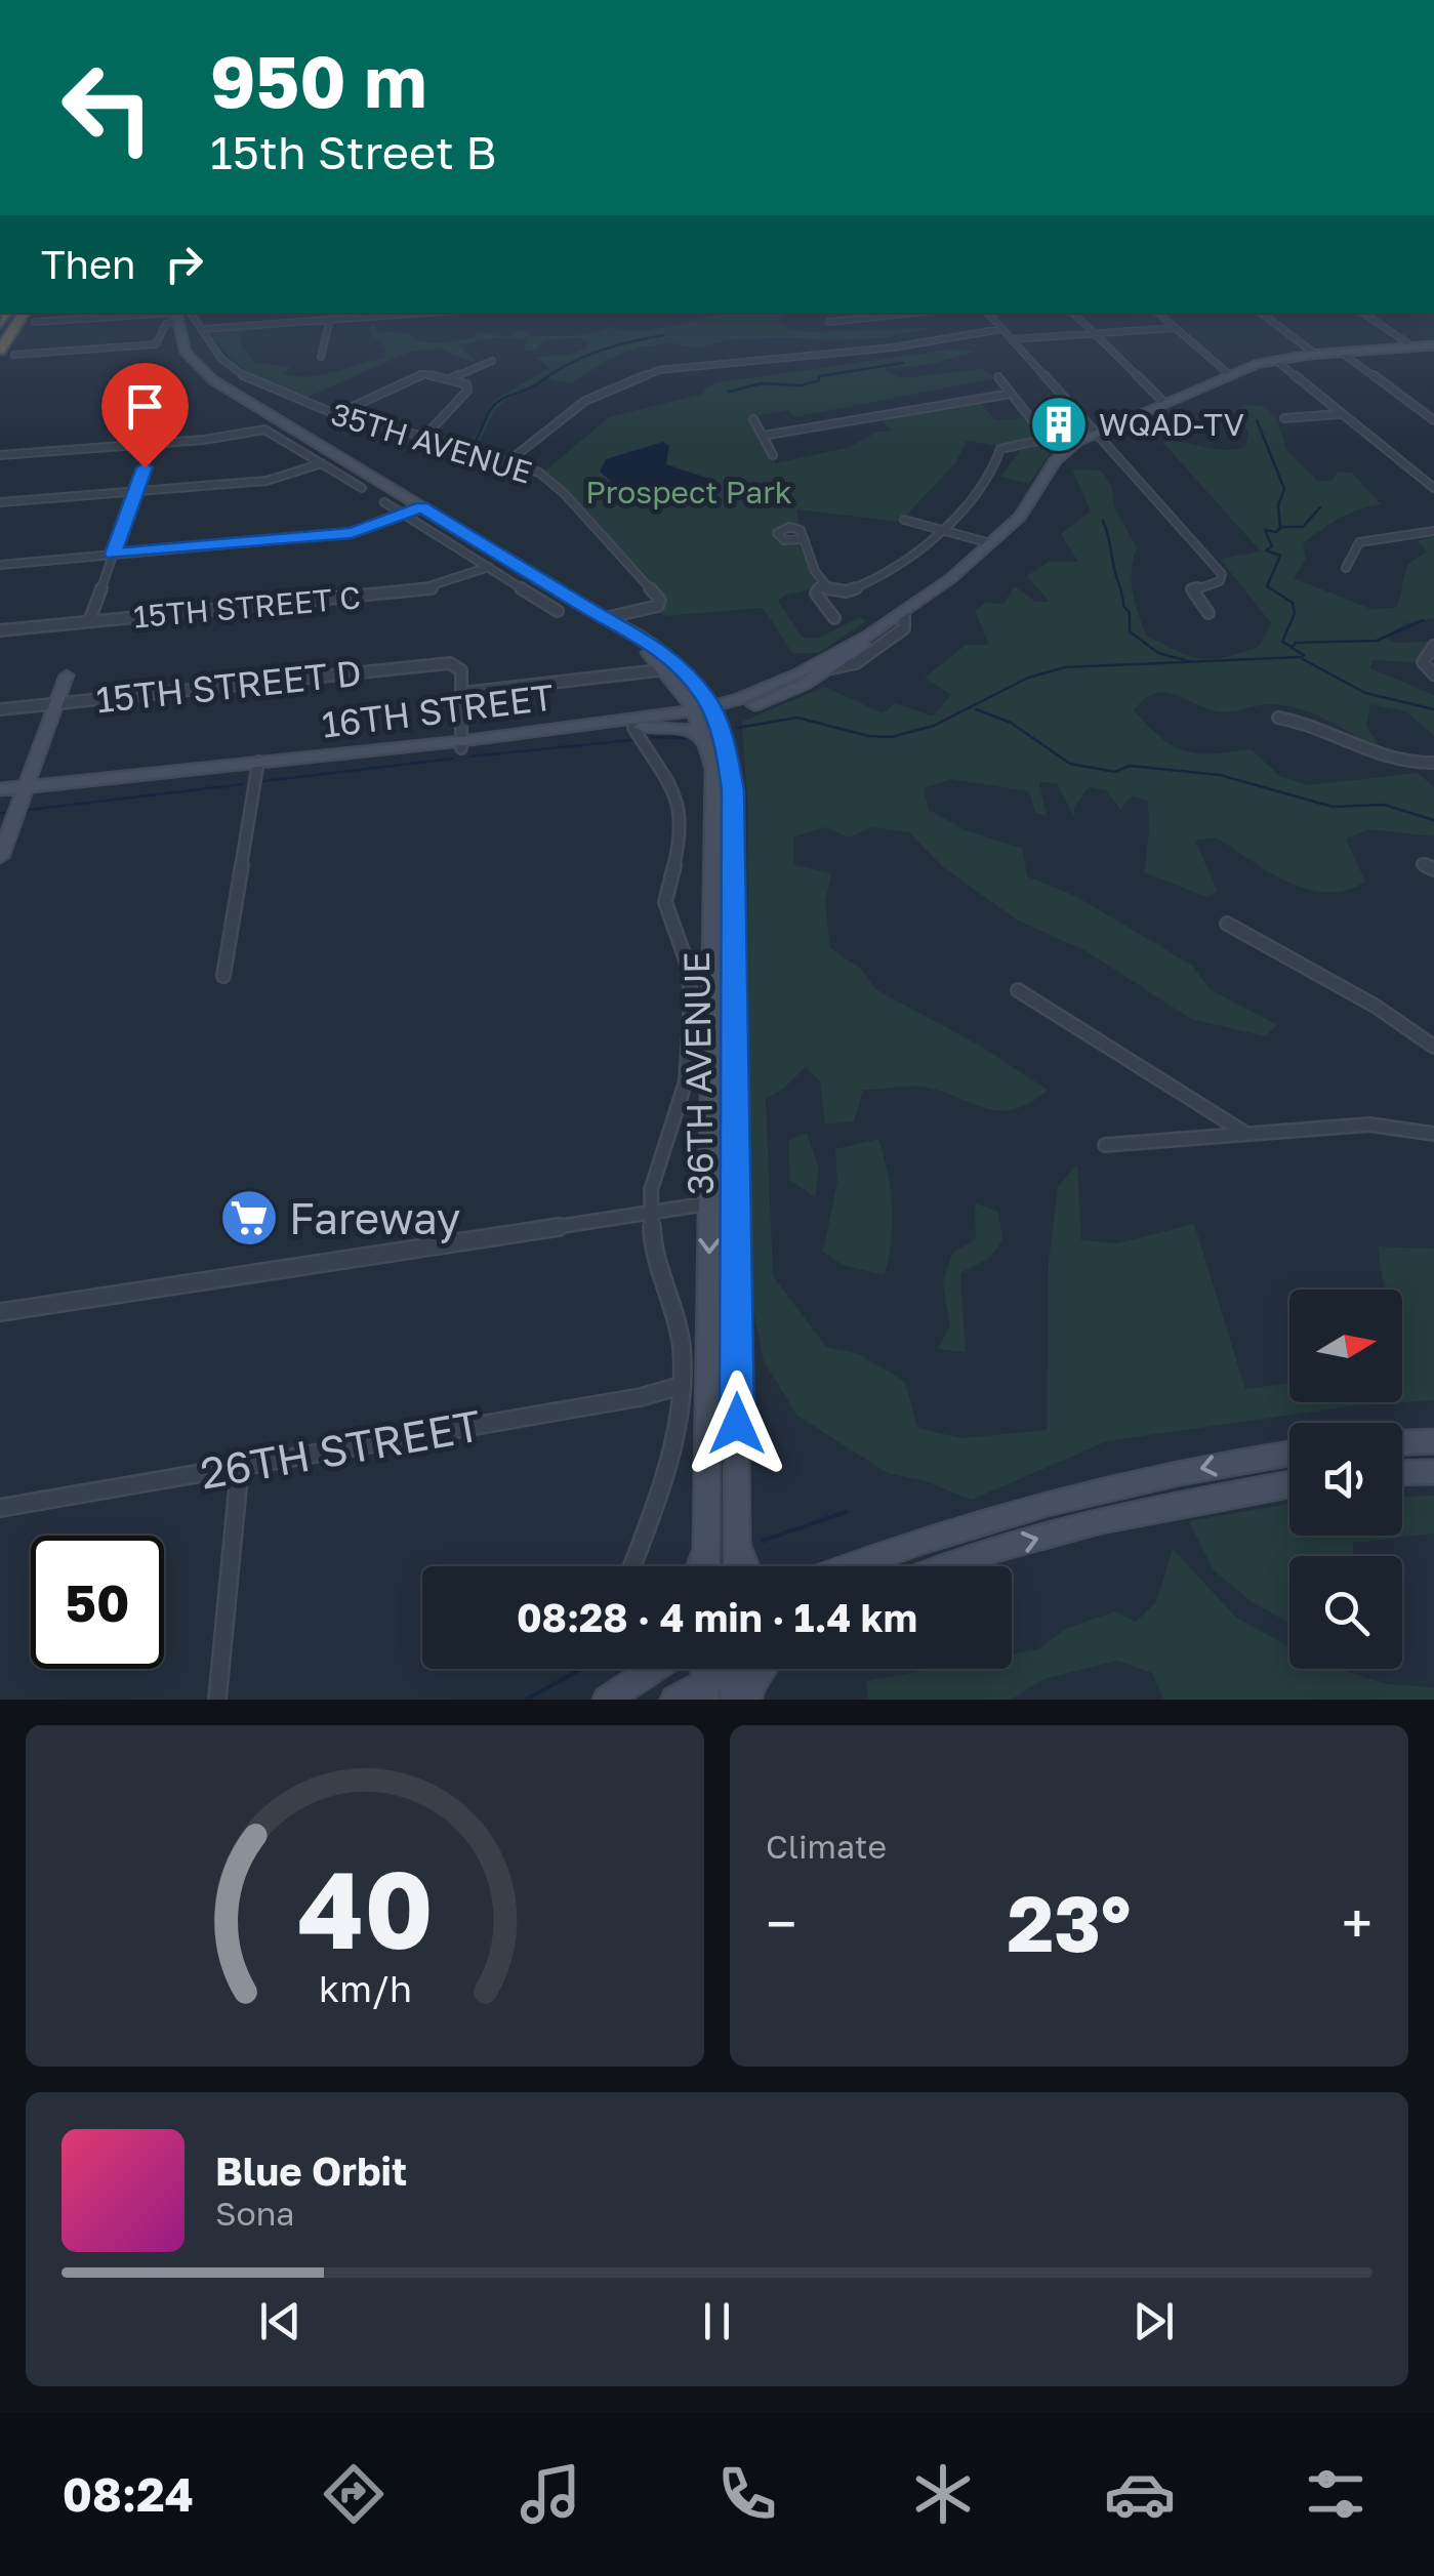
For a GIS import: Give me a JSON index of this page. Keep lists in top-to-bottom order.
{
  "streets": {
    "street": [
      "35TH AVENUE",
      "15TH STREET C",
      "15TH STREET D",
      "16TH STREET",
      "36TH AVENUE",
      "26TH STREET"
    ]
  },
  "crossings": [
    ["35TH AVENUE", "36TH AVENUE"],
    ["16TH STREET", "36TH AVENUE"],
    ["36TH AVENUE", "26TH STREET"]
  ],
  "parks": ["Prospect Park"],
  "places": {
    "building": ["WQAD-TV"],
    "supermarket": ["Fareway"]
  },
  "north": "right",
  "page": {
    "turn": ["950 m", "15th Street B"],
    "then": "Then",
    "limit": "50",
    "trip": "08:28 · 4 min · 1.4 km",
    "tile": "Climate",
    "heat": ["−", "23°", "+"],
    "song": ["Blue Orbit", "Sona"],
    "tabs": "08:24",
    "gauge": ["40", "km/h"]
  }
}
